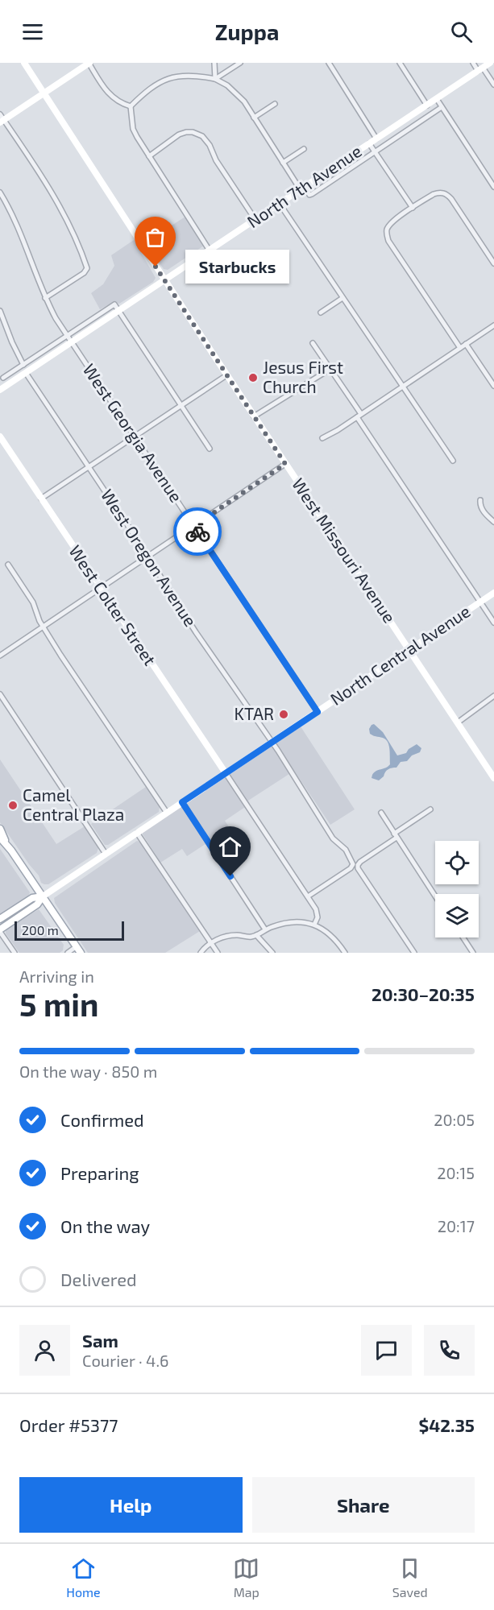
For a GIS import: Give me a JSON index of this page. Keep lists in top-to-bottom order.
{
  "streets": {
    "main road": [
      "North 7th Avenue",
      "West Missouri Avenue",
      "West Colter Street",
      "North Central Avenue"
    ],
    "street": ["West Georgia Avenue", "West Oregon Avenue"]
  },
  "crossings": [
    ["North 7th Avenue", "West Georgia Avenue"],
    ["North 7th Avenue", "West Missouri Avenue"],
    ["North 7th Avenue", "West Oregon Avenue"],
    ["West Georgia Avenue", "North Central Avenue"],
    ["West Missouri Avenue", "North Central Avenue"],
    ["West Oregon Avenue", "North Central Avenue"],
    ["West Colter Street", "North Central Avenue"]
  ],
  "places": [
    "Starbucks",
    "Jesus First Church",
    "KTAR",
    "Camel Central Plaza"
  ],
  "scale_bar": "200 m",
  "page": {
    "header": "Zuppa",
    "bubble": "Starbucks",
    "scale": "200 m",
    "heading": ["5 min", "Arriving in", "20:30–20:35"],
    "panel": [
      "Sam",
      "Courier · 4.6",
      "Order #5377",
      "$42.35"
    ],
    "bar": "On the way · 850 m",
    "list": [
      ["Confirmed", "20:05"],
      ["Preparing", "20:15"],
      ["On the way", "20:17"],
      "Delivered"
    ],
    "buttons": ["Help", "Share"],
    "tabs": ["Home", "Map", "Saved"]
  }
}
